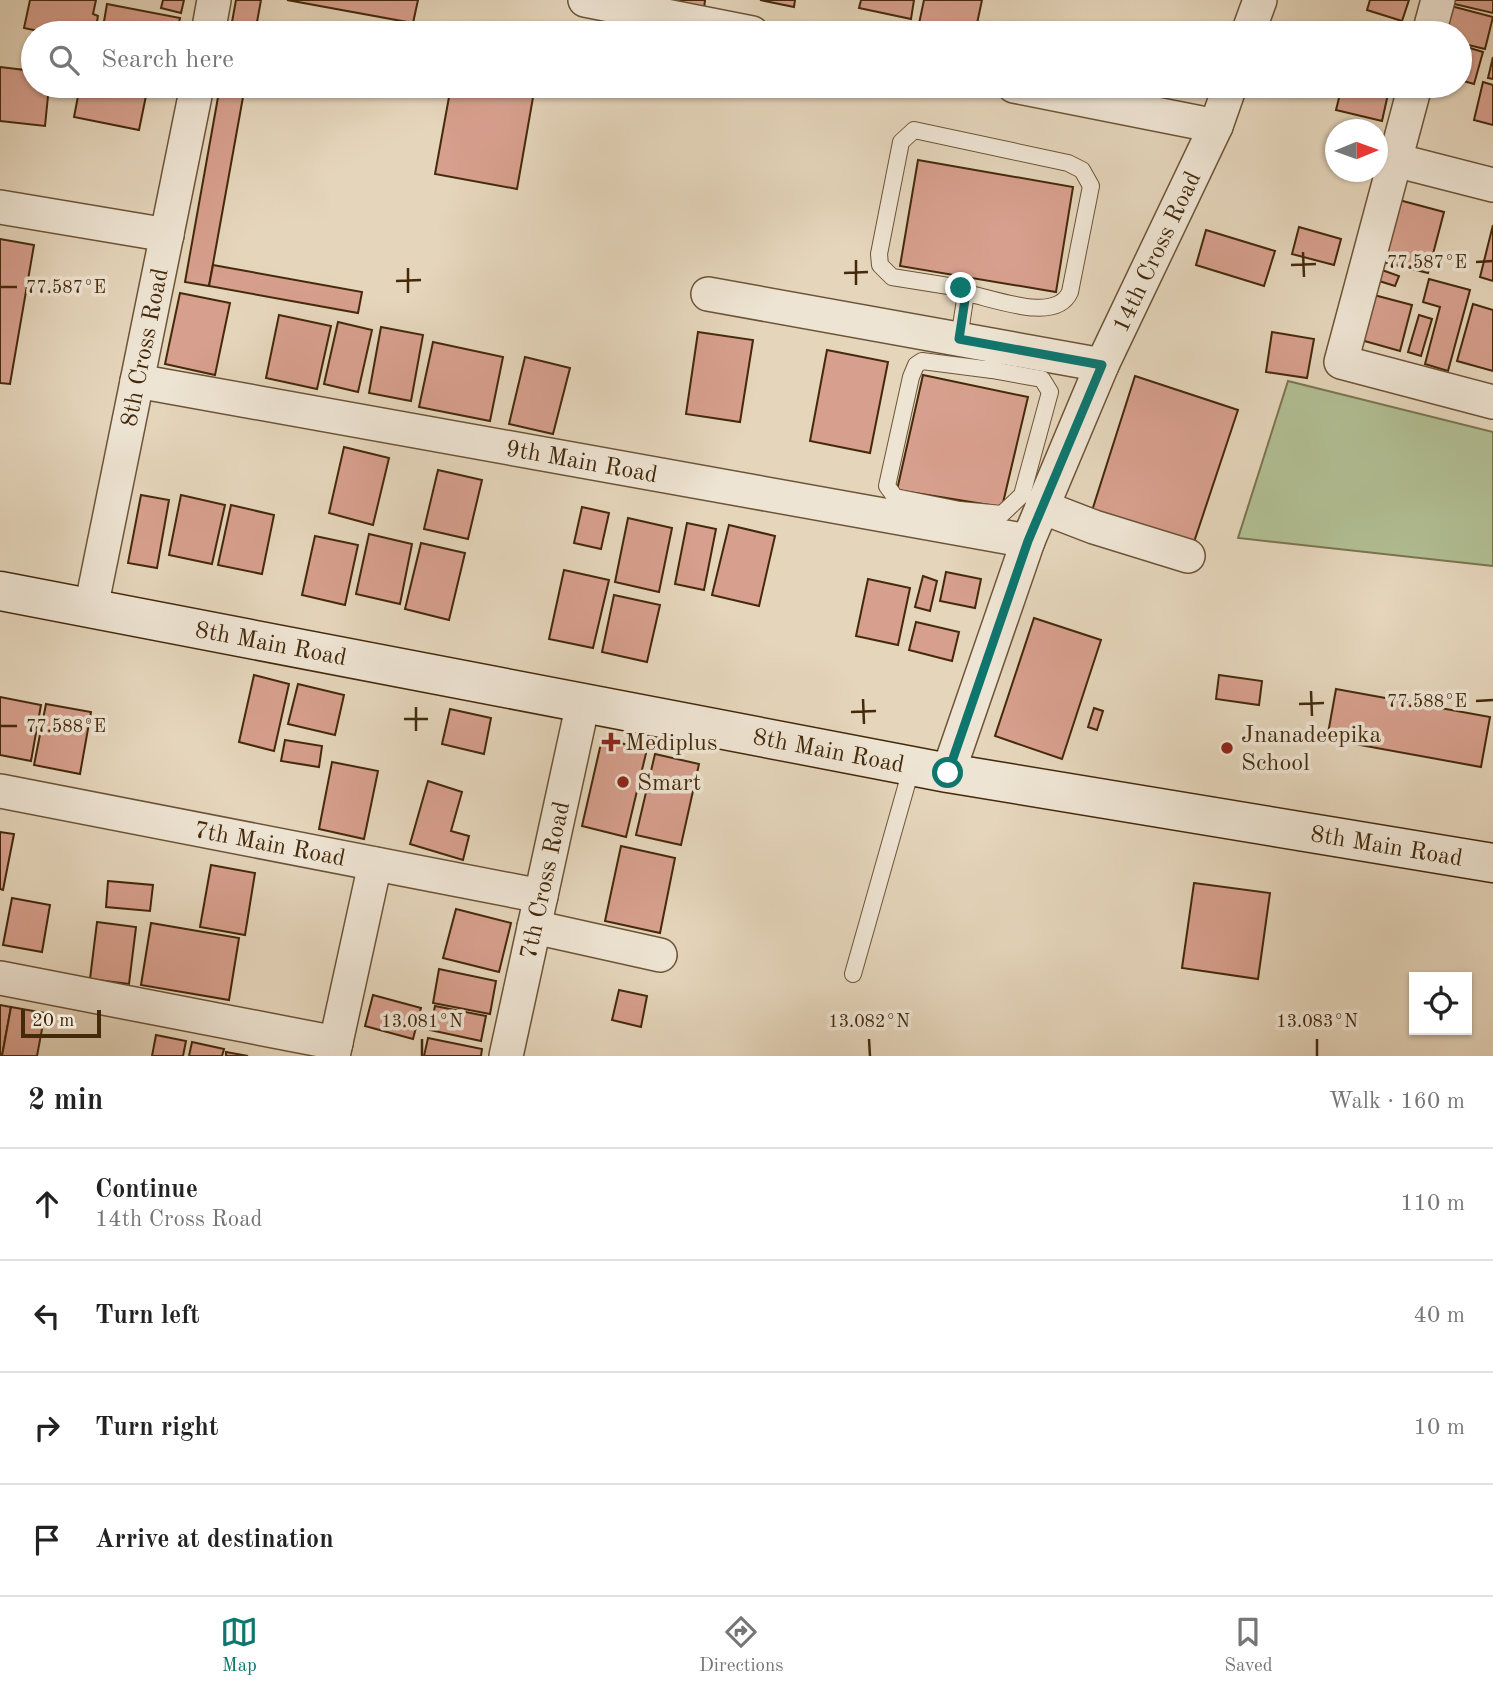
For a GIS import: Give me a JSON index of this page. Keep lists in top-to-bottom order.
{
  "streets": {
    "street": [
      "14th Cross Road",
      "8th Cross Road",
      "9th Main Road",
      "8th Main Road",
      "7th Main Road",
      "7th Cross Road"
    ]
  },
  "crossings": [
    ["14th Cross Road", "9th Main Road"],
    ["14th Cross Road", "8th Main Road"],
    ["8th Cross Road", "9th Main Road"],
    ["8th Cross Road", "8th Main Road"],
    ["8th Main Road", "7th Cross Road"],
    ["7th Main Road", "7th Cross Road"]
  ],
  "places": {
    "health": ["Mediplus"],
    "other": ["Jnanadeepika School", "Smart"]
  },
  "scale_bar": "20 m",
  "north": "right",
  "page": {
    "search": "Search here",
    "scale": "20 m",
    "heading": ["2 min", "Walk · 160 m"],
    "list": [
      ["Continue", "14th Cross Road", "110 m"],
      ["Turn left", "40 m"],
      ["Turn right", "10 m"],
      "Arrive at destination"
    ],
    "nav": ["Map", "Directions", "Saved"]
  },
  "coordinates": [
    "77.587°E",
    "77.588°E",
    "13.081°N",
    "13.082°N",
    "13.083°N"
  ]
}
